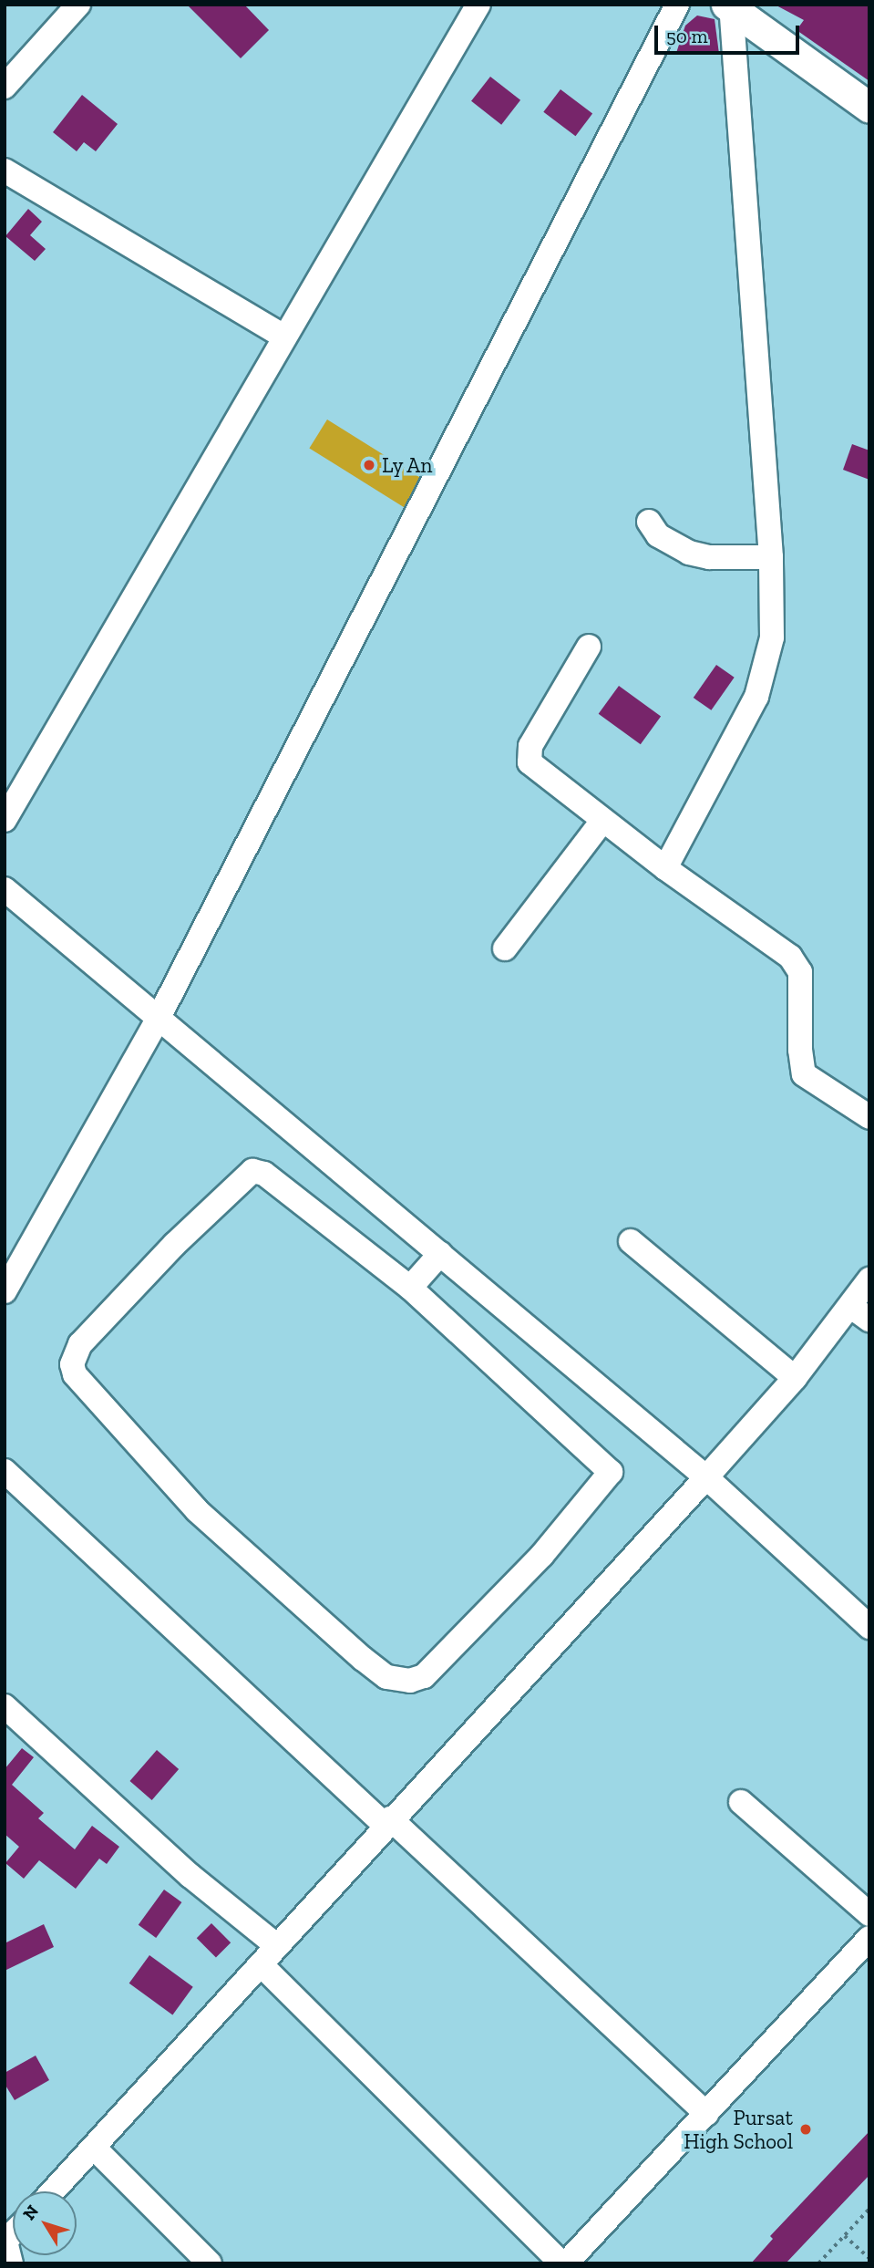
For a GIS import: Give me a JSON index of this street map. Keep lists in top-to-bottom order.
{
  "places": ["Ly An", "Pursat High School"],
  "scale_bar": "50 m",
  "north": "top left"
}
